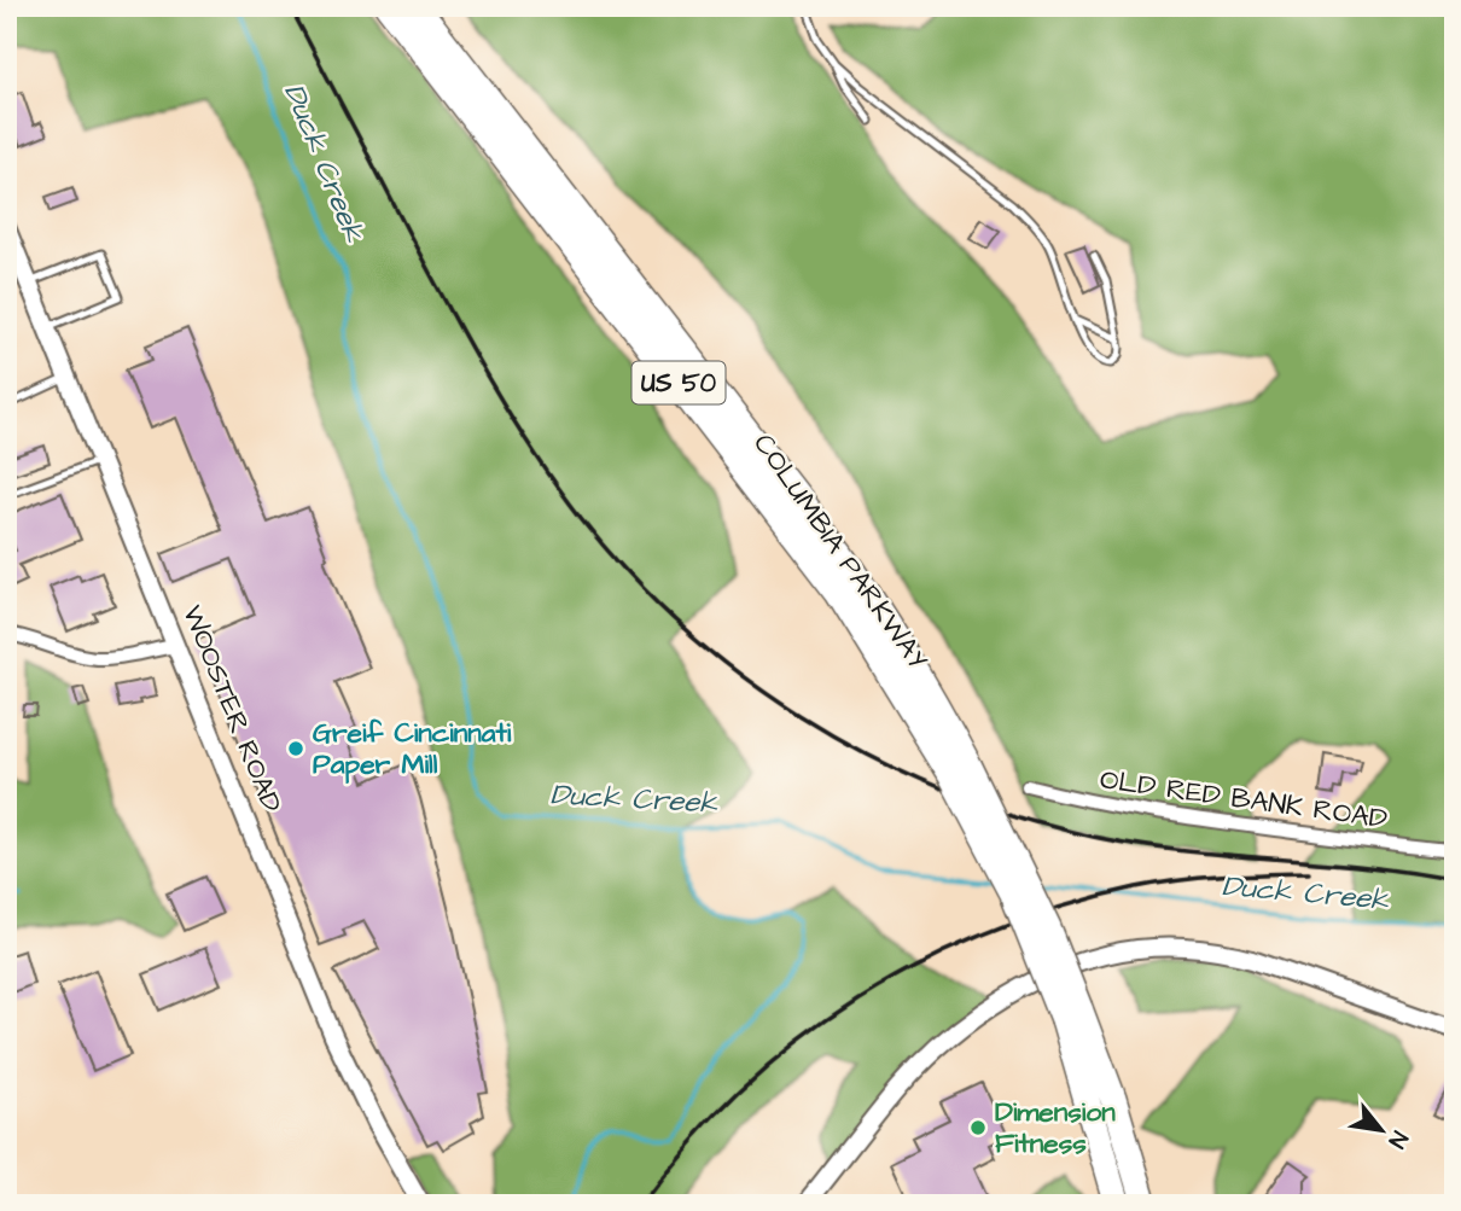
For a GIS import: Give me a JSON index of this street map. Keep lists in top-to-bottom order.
{
  "streets": {
    "highway": ["US 50", "COLUMBIA PARKWAY"],
    "street": ["WOOSTER ROAD", "OLD RED BANK ROAD"]
  },
  "water": ["Duck Creek"],
  "places": ["Greif Cincinnati Paper Mill", "Dimension Fitness"],
  "north": "bottom right"
}
